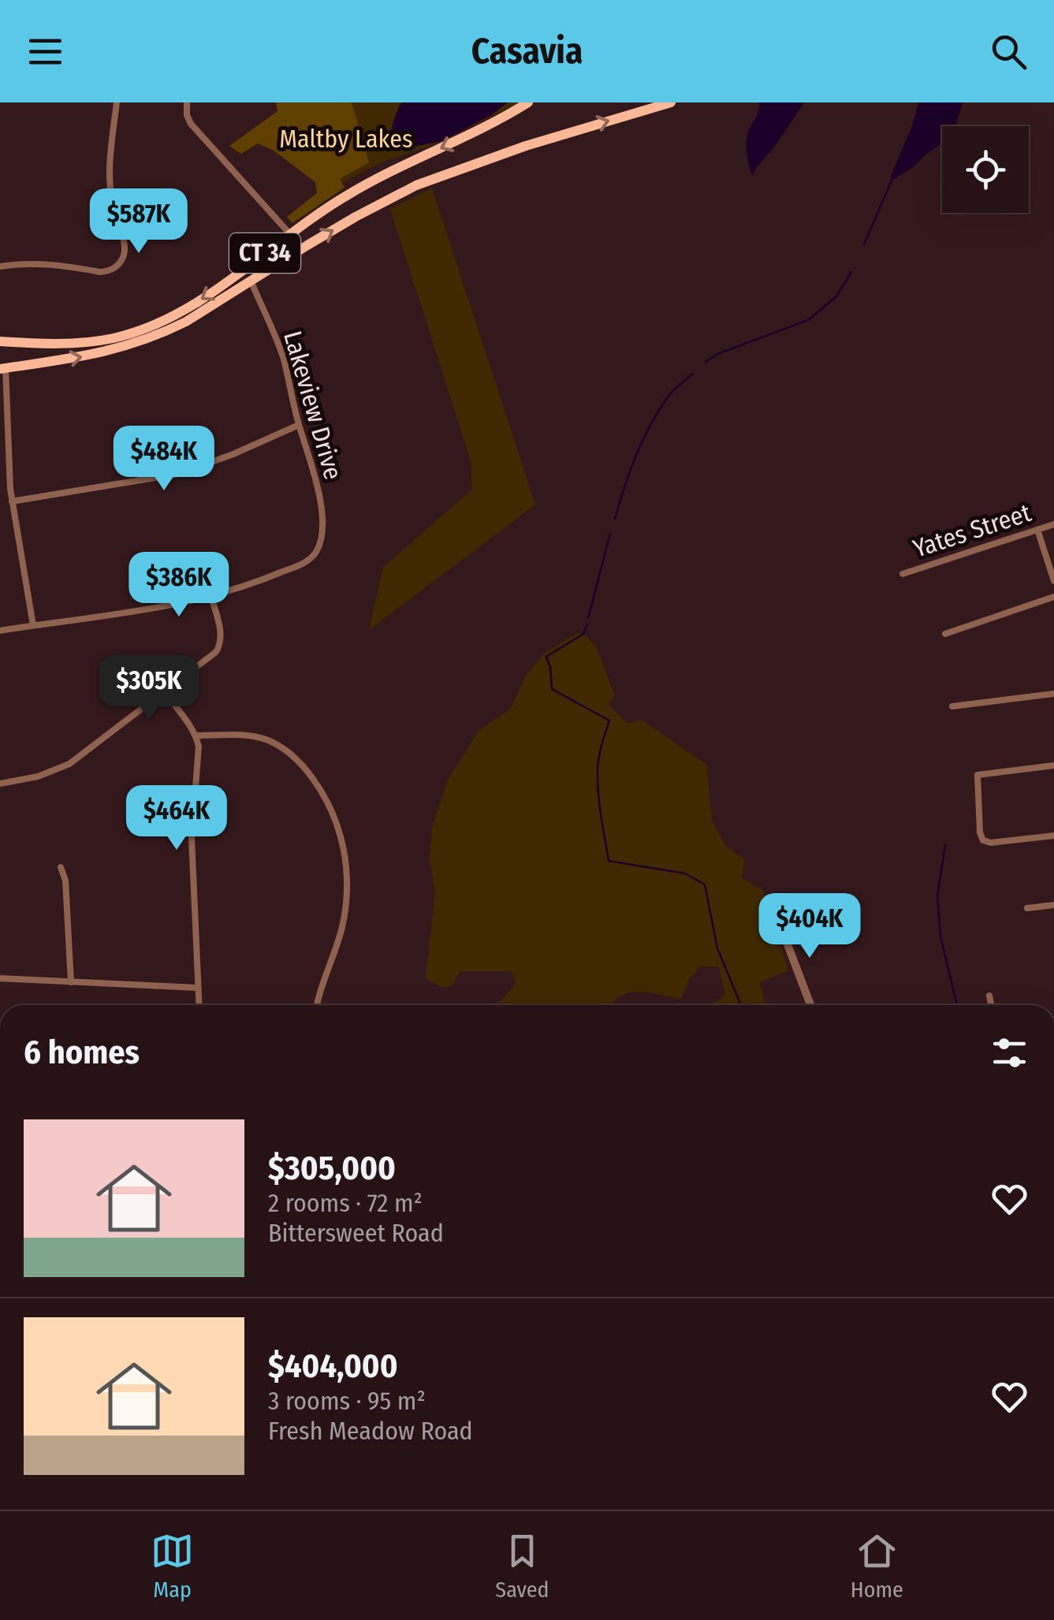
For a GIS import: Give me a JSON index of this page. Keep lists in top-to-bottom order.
{
  "streets": {
    "highway": ["CT 34"],
    "street": ["Lakeview Drive", "Yates Street"]
  },
  "crossings": [
    ["CT 34", "Lakeview Drive"]
  ],
  "parks": ["Maltby Lakes"],
  "page": {
    "header": "Casavia",
    "price": [
      "$587K",
      "$484K",
      "$386K",
      "$305K",
      "$464K",
      "$404K"
    ],
    "heading": "6 homes",
    "list": [
      {
        "name": "$305,000",
        "note": "2 rooms · 72 m² · Bittersweet Road"
      },
      {
        "name": "$404,000",
        "note": "3 rooms · 95 m² · Fresh Meadow Road"
      }
    ],
    "tabs": ["Map", "Saved", "Home"]
  }
}
